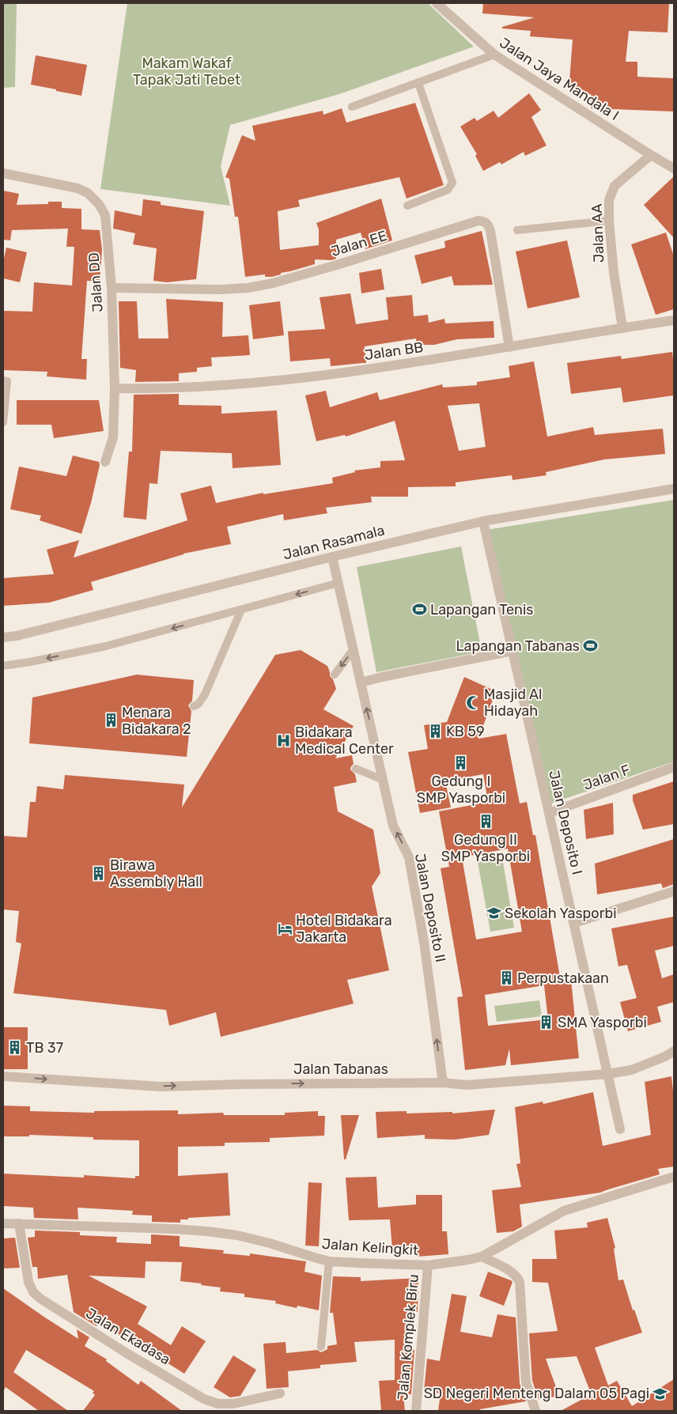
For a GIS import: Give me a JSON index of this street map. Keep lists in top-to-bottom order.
{
  "streets": {
    "street": [
      "Jalan Jaya Mandala I",
      "Jalan AA",
      "Jalan EE",
      "Jalan DD",
      "Jalan BB",
      "Jalan Rasamala",
      "Jalan F",
      "Jalan Deposito I",
      "Jalan Deposito II",
      "Jalan Tabanas",
      "Jalan Kelingkit",
      "Jalan Ekadasa",
      "Jalan Komplek Biru"
    ]
  },
  "crossings": [
    ["Jalan Jaya Mandala I", "Jalan AA"],
    ["Jalan AA", "Jalan BB"],
    ["Jalan EE", "Jalan DD"],
    ["Jalan EE", "Jalan BB"],
    ["Jalan DD", "Jalan BB"],
    ["Jalan Rasamala", "Jalan Deposito I"],
    ["Jalan Rasamala", "Jalan Deposito II"],
    ["Jalan F", "Jalan Deposito I"],
    ["Jalan Deposito I", "Jalan Tabanas"],
    ["Jalan Deposito II", "Jalan Tabanas"],
    ["Jalan Kelingkit", "Jalan Ekadasa"],
    ["Jalan Kelingkit", "Jalan Komplek Biru"]
  ],
  "one_way": ["Jalan Deposito II", "Jalan Tabanas"],
  "parks": ["Makam Wakaf Tapak Jati Tebet"],
  "places": {
    "sports": ["Lapangan Tenis", "Lapangan Tabanas"],
    "mosque": ["Masjid Al Hidayah"],
    "building": [
      "Menara Bidakara 2",
      "KB 59",
      "Gedung I SMP Yasporbi",
      "Gedung II SMP Yasporbi",
      "Birawa Assembly Hall",
      "Perpustakaan",
      "SMA Yasporbi",
      "TB 37"
    ],
    "hospital": ["Bidakara Medical Center"],
    "school or university": ["Sekolah Yasporbi", "SD Negeri Menteng Dalam 05 Pagi"],
    "hotel": ["Hotel Bidakara Jakarta"]
  }
}
